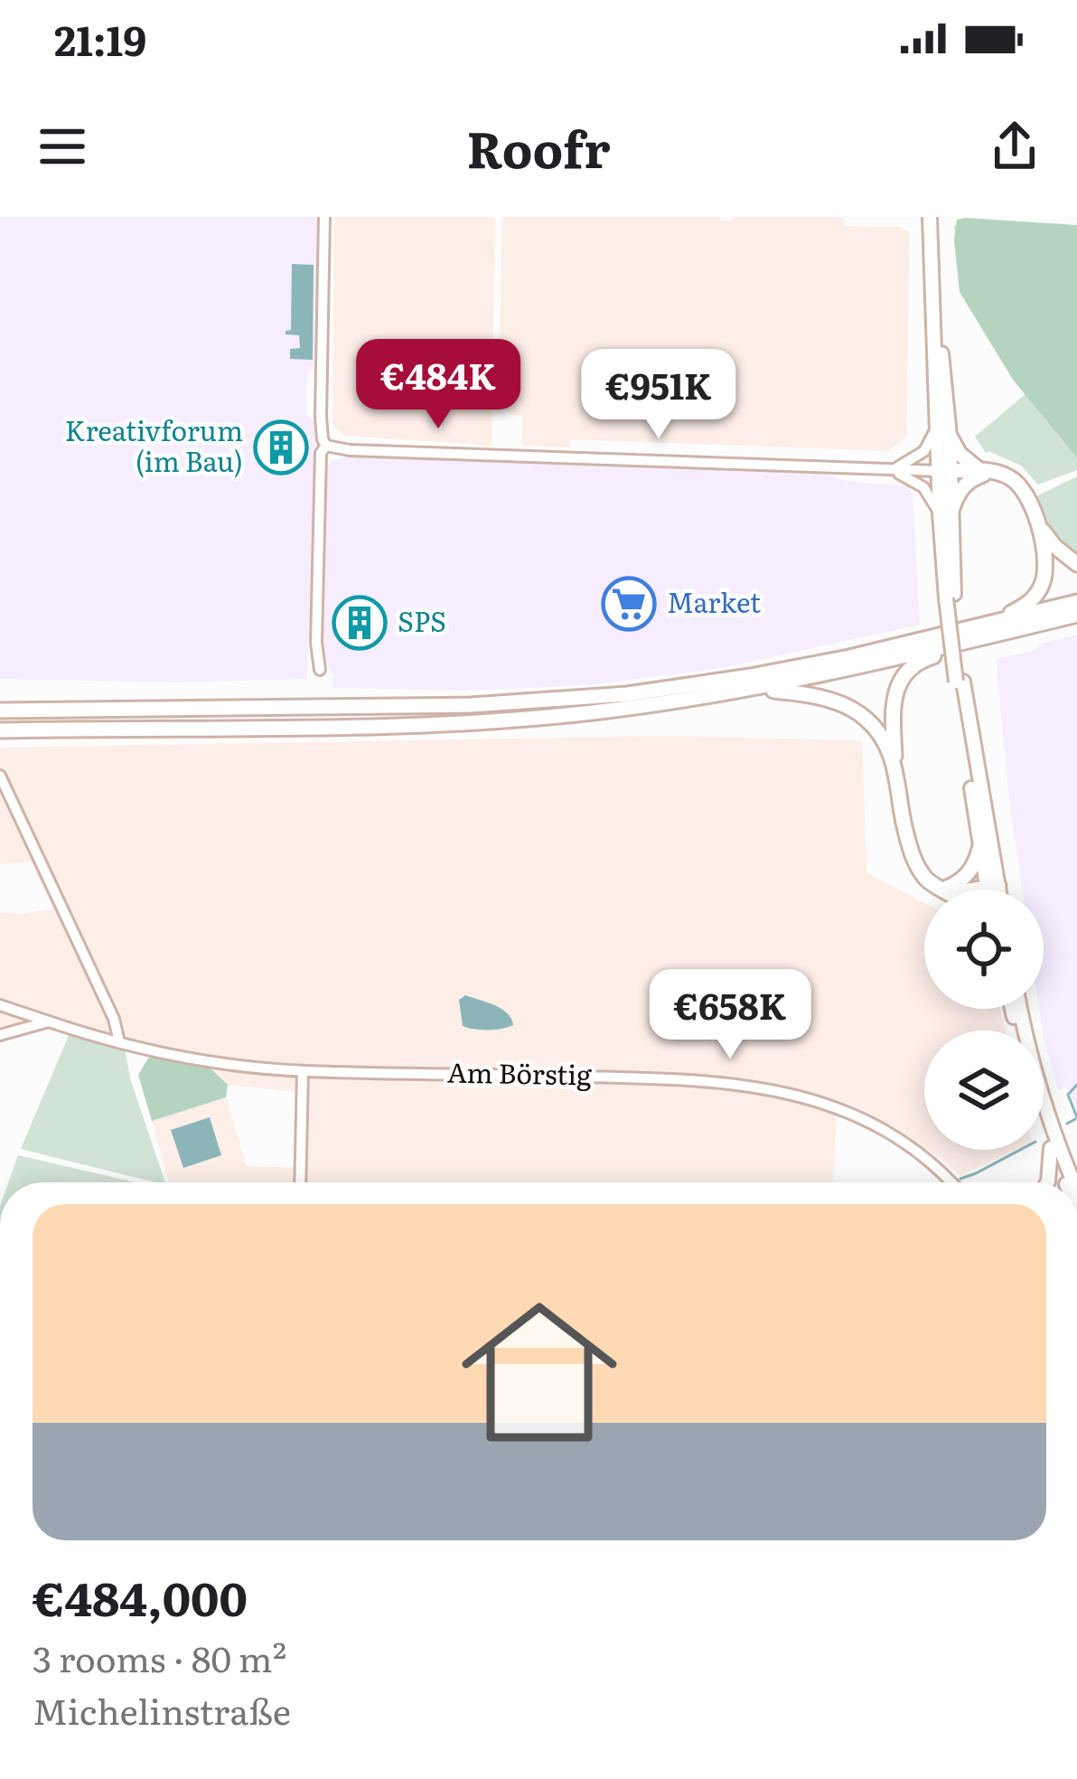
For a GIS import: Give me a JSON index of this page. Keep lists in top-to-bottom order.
{
  "streets": {
    "street": ["Am Börstig"]
  },
  "places": {
    "building": ["Kreativforum (im Bau)", "SPS"],
    "supermarket": ["Market"]
  },
  "page": {
    "status": "21:19",
    "header": "Roofr",
    "price": ["€484K", "€951K", "€658K"],
    "list": [
      {
        "name": "€484,000",
        "note": "3 rooms · 80 m² · Michelinstraße"
      }
    ]
  }
}
